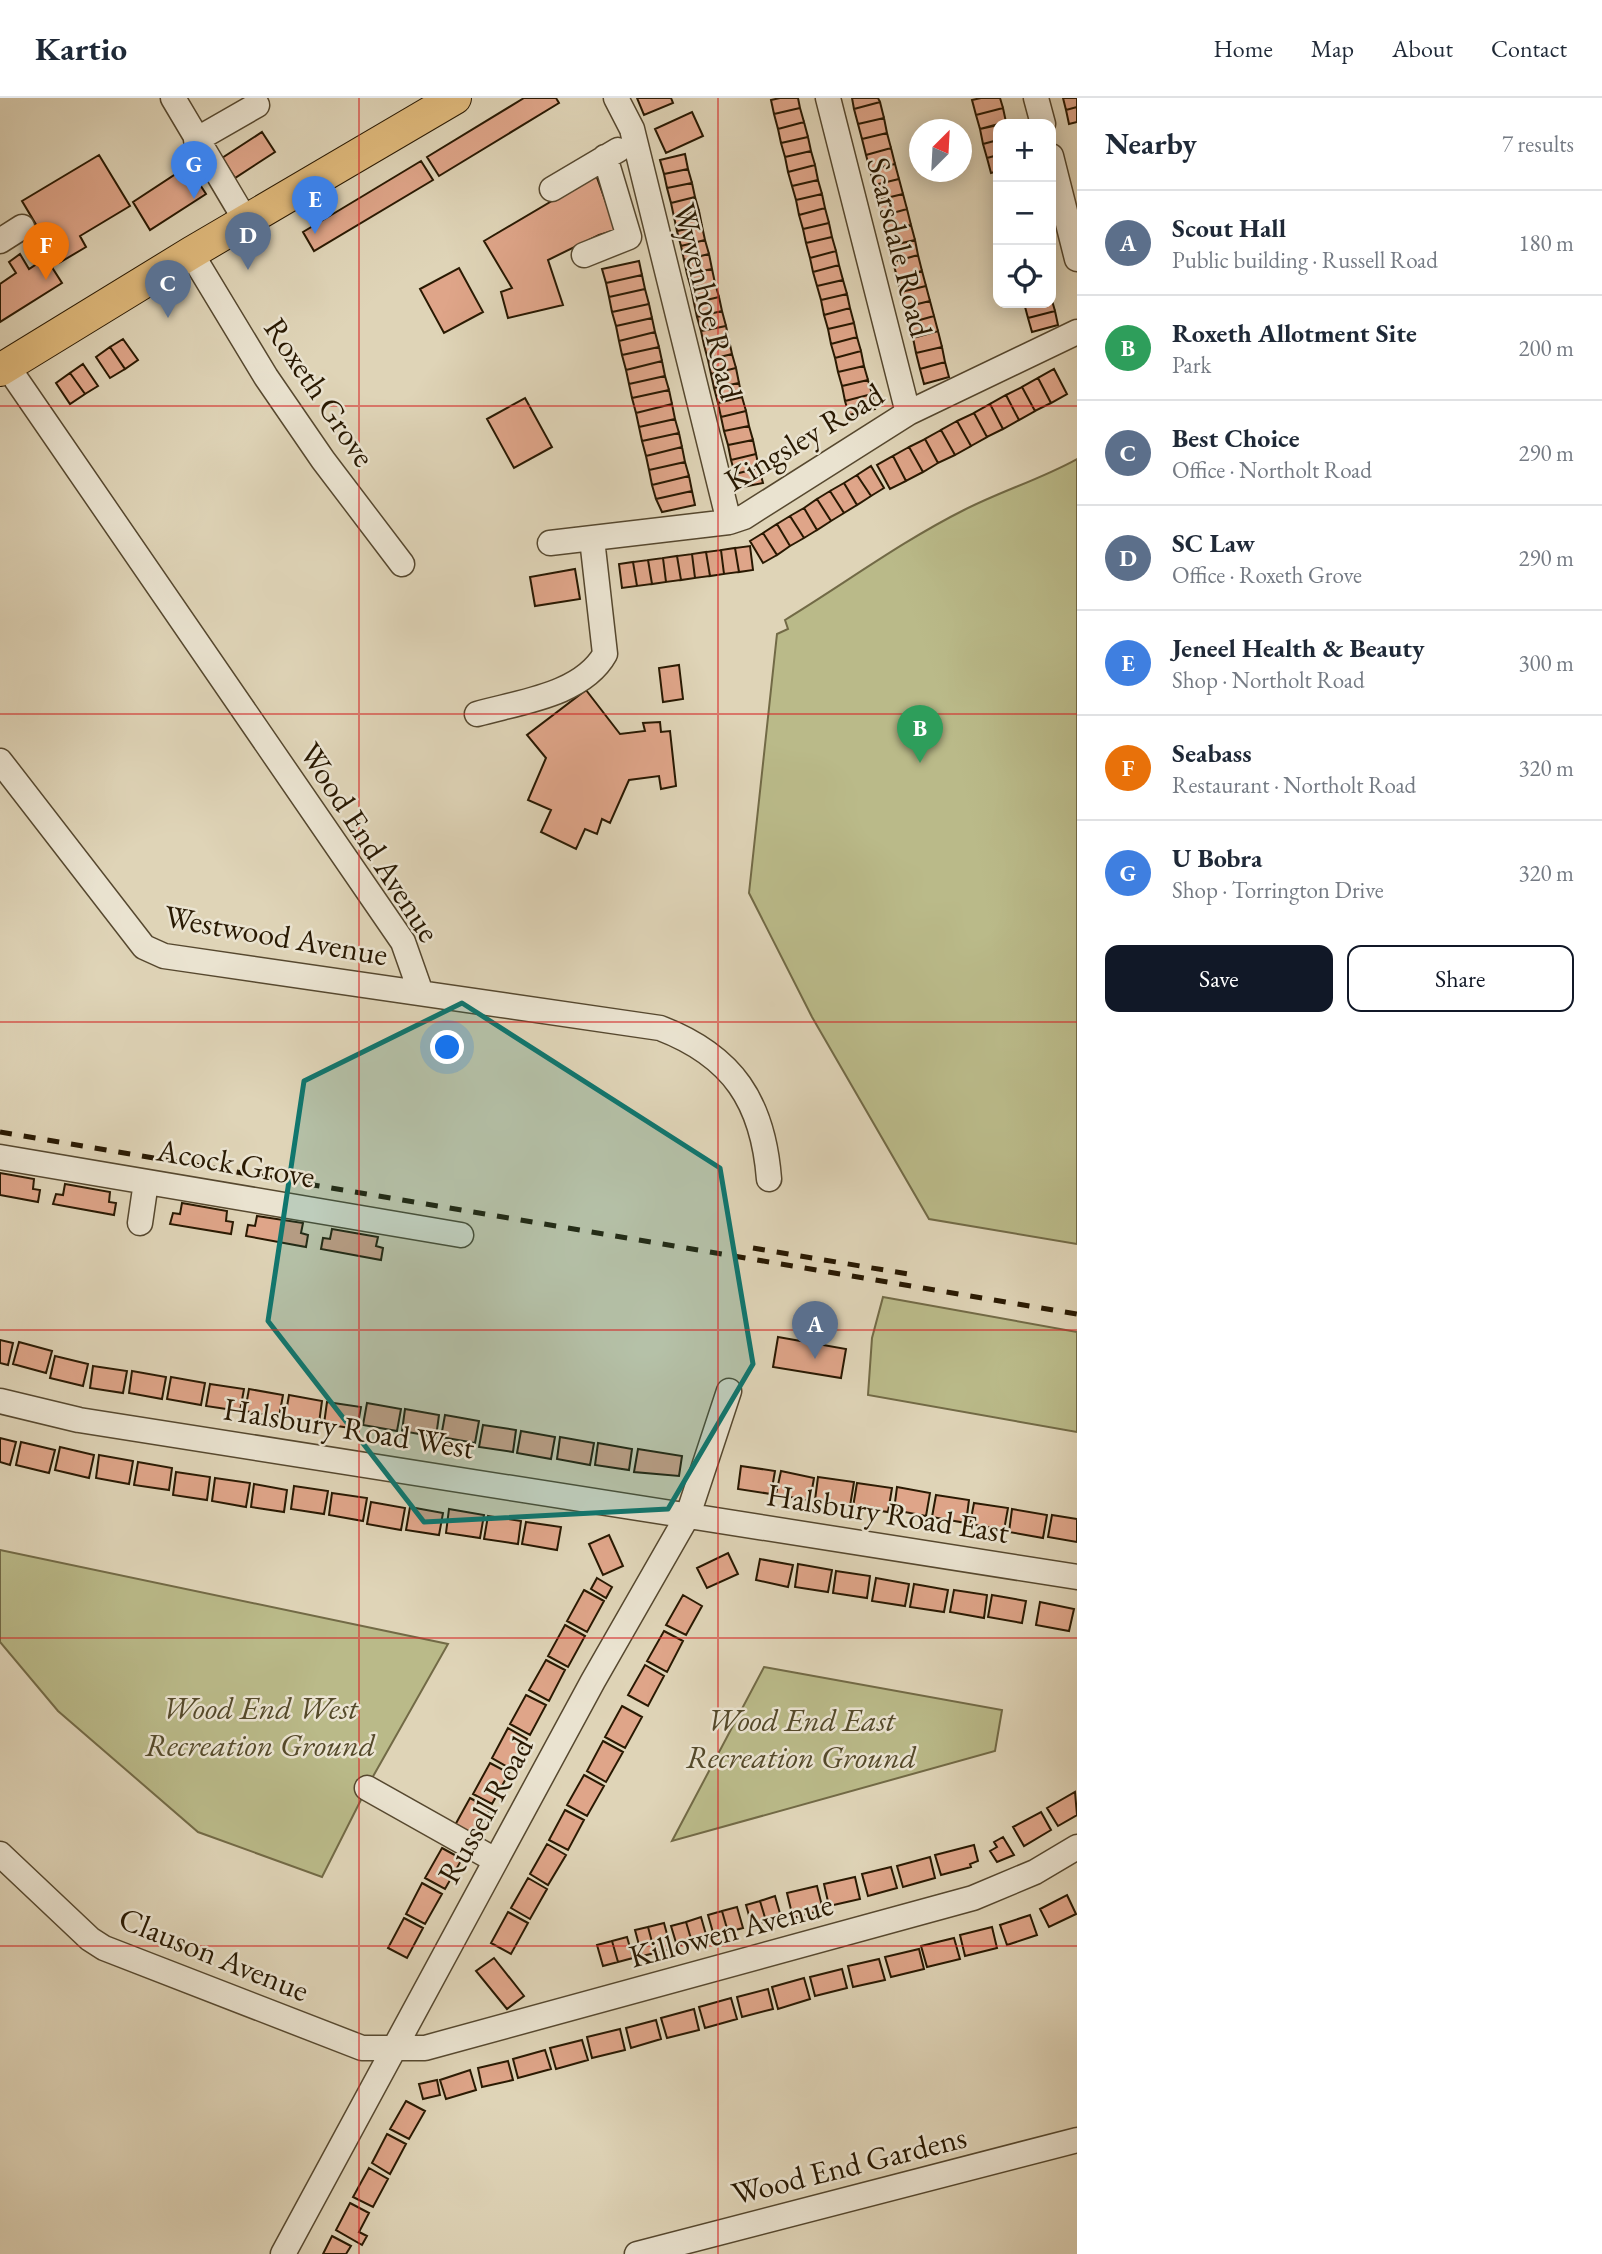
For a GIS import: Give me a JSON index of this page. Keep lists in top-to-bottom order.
{
  "streets": {
    "street": [
      "Scarsdale Road",
      "Wyvenhoe Road",
      "Roxeth Grove",
      "Kingsley Road",
      "Wood End Avenue",
      "Westwood Avenue",
      "Acock Grove",
      "Halsbury Road West",
      "Halsbury Road East",
      "Russell Road",
      "Killowen Avenue",
      "Clauson Avenue",
      "Wood End Gardens"
    ]
  },
  "crossings": [
    ["Scarsdale Road", "Kingsley Road"],
    ["Wyvenhoe Road", "Kingsley Road"],
    ["Wood End Avenue", "Westwood Avenue"],
    ["Halsbury Road West", "Halsbury Road East"],
    ["Halsbury Road West", "Russell Road"],
    ["Halsbury Road East", "Russell Road"],
    ["Russell Road", "Killowen Avenue"],
    ["Russell Road", "Clauson Avenue"],
    ["Killowen Avenue", "Clauson Avenue"]
  ],
  "parks": ["Wood End West Recreation Ground", "Wood End East Recreation Ground"],
  "north": "top right",
  "page": {
    "header": "Kartio",
    "nav": [
      "Home",
      "Map",
      "About",
      "Contact"
    ],
    "heading": ["Nearby", "7 results"],
    "map_buttons": ["+", "−"],
    "pins": [
      "G",
      "E",
      "D",
      "F",
      "C",
      "B",
      "A"
    ],
    "list": [
      {
        "mark": "A",
        "name": "Scout Hall",
        "note": "Public building · Russell Road",
        "value": "180 m"
      },
      {
        "mark": "B",
        "name": "Roxeth Allotment Site",
        "note": "Park",
        "value": "200 m"
      },
      {
        "mark": "C",
        "name": "Best Choice",
        "note": "Office · Northolt Road",
        "value": "290 m"
      },
      {
        "mark": "D",
        "name": "SC Law",
        "note": "Office · Roxeth Grove",
        "value": "290 m"
      },
      {
        "mark": "E",
        "name": "Jeneel Health & Beauty",
        "note": "Shop · Northolt Road",
        "value": "300 m"
      },
      {
        "mark": "F",
        "name": "Seabass",
        "note": "Restaurant · Northolt Road",
        "value": "320 m"
      },
      {
        "mark": "G",
        "name": "U Bobra",
        "note": "Shop · Torrington Drive",
        "value": "320 m"
      }
    ],
    "buttons": ["Save", "Share"]
  }
}
